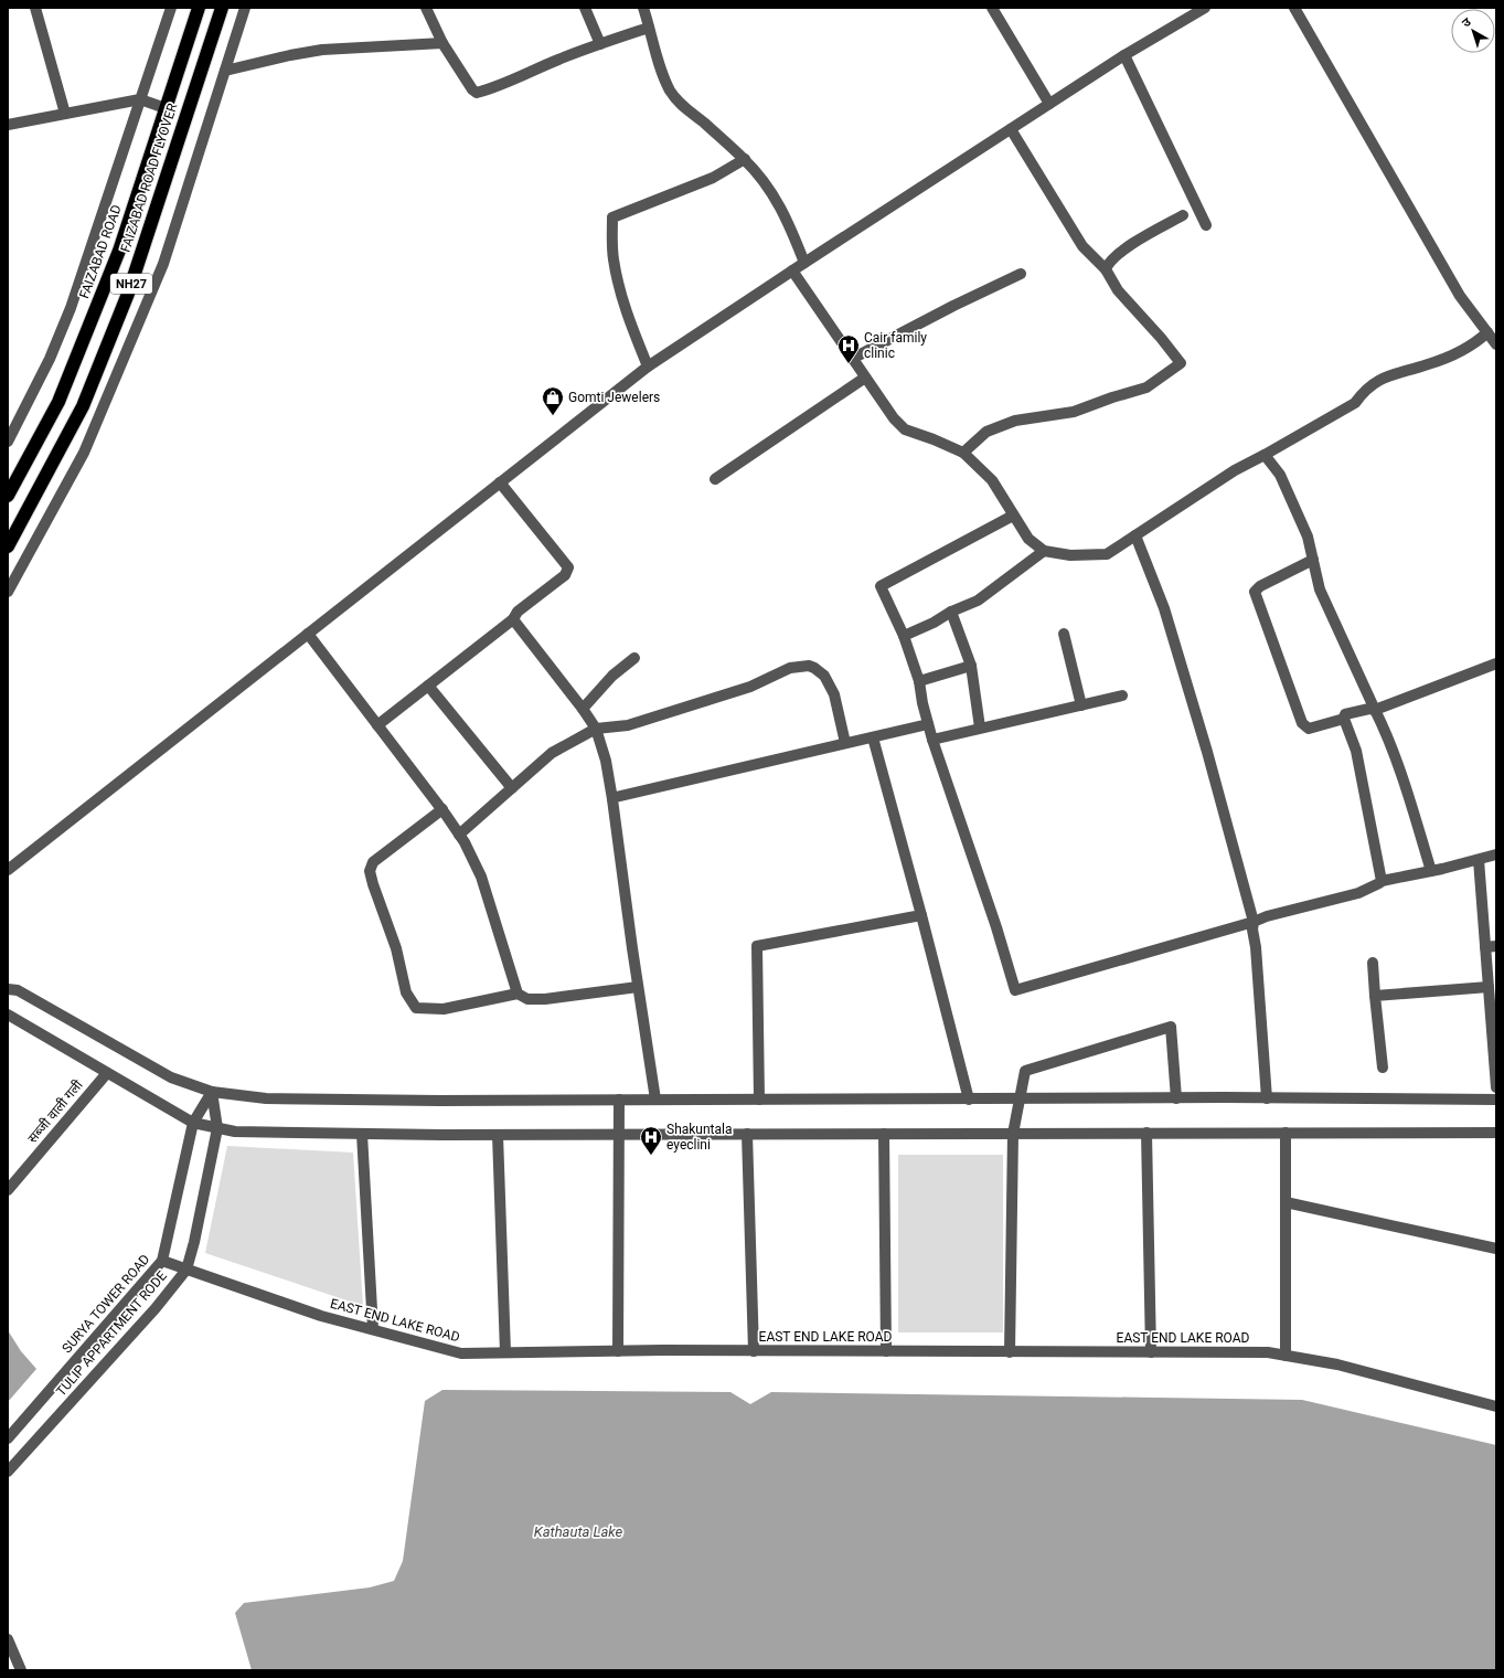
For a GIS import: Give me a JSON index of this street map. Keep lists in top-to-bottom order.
{
  "streets": {
    "highway": ["FAIZABAD ROAD FLYOVER", "FAIZABAD ROAD", "NH27"],
    "street": [
      "सब्जी वाली गली",
      "SURYA TOWER ROAD",
      "EAST END LAKE ROAD",
      "TULIP APPARTMENT RODE"
    ]
  },
  "crossings": [
    ["SURYA TOWER ROAD", "EAST END LAKE ROAD"],
    ["SURYA TOWER ROAD", "TULIP APPARTMENT RODE"],
    ["EAST END LAKE ROAD", "TULIP APPARTMENT RODE"]
  ],
  "water": ["Kathauta Lake"],
  "places": {
    "hospital": ["Cair family clinic", "Shakuntala eyeclini"],
    "shop": ["Gomti Jewelers"]
  },
  "north": "top left"
}
